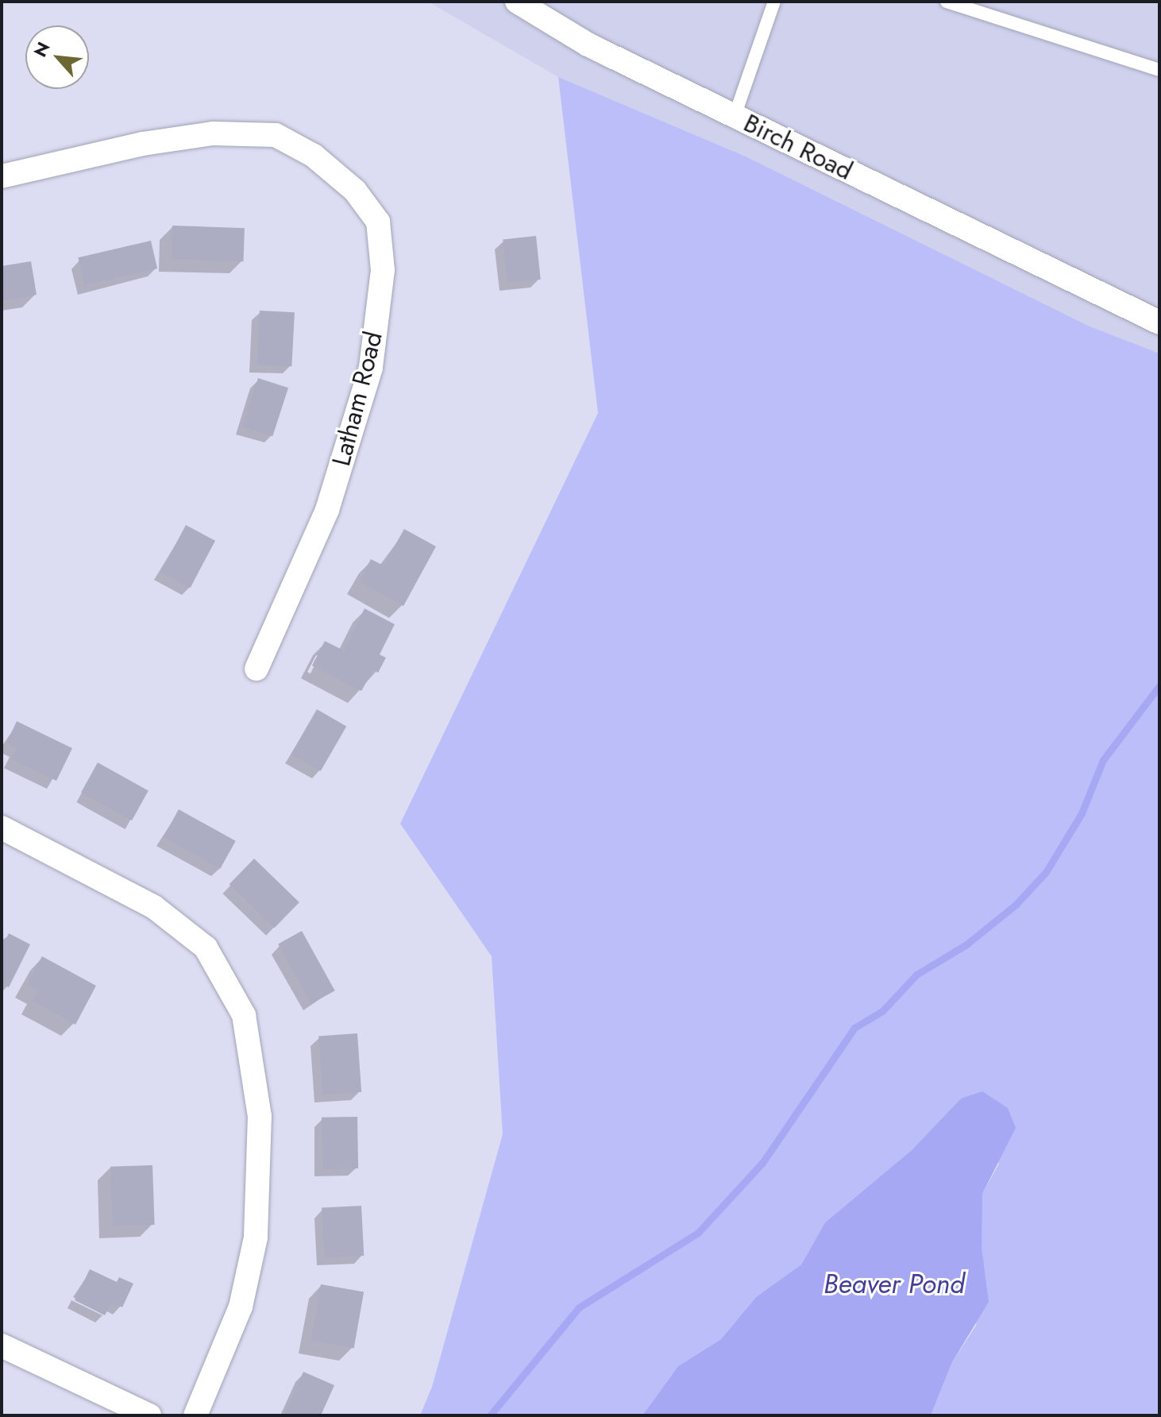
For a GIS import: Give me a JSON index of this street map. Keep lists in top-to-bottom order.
{
  "streets": {
    "street": ["Birch Road", "Latham Road"]
  },
  "water": ["Beaver Pond"],
  "north": "top left"
}
